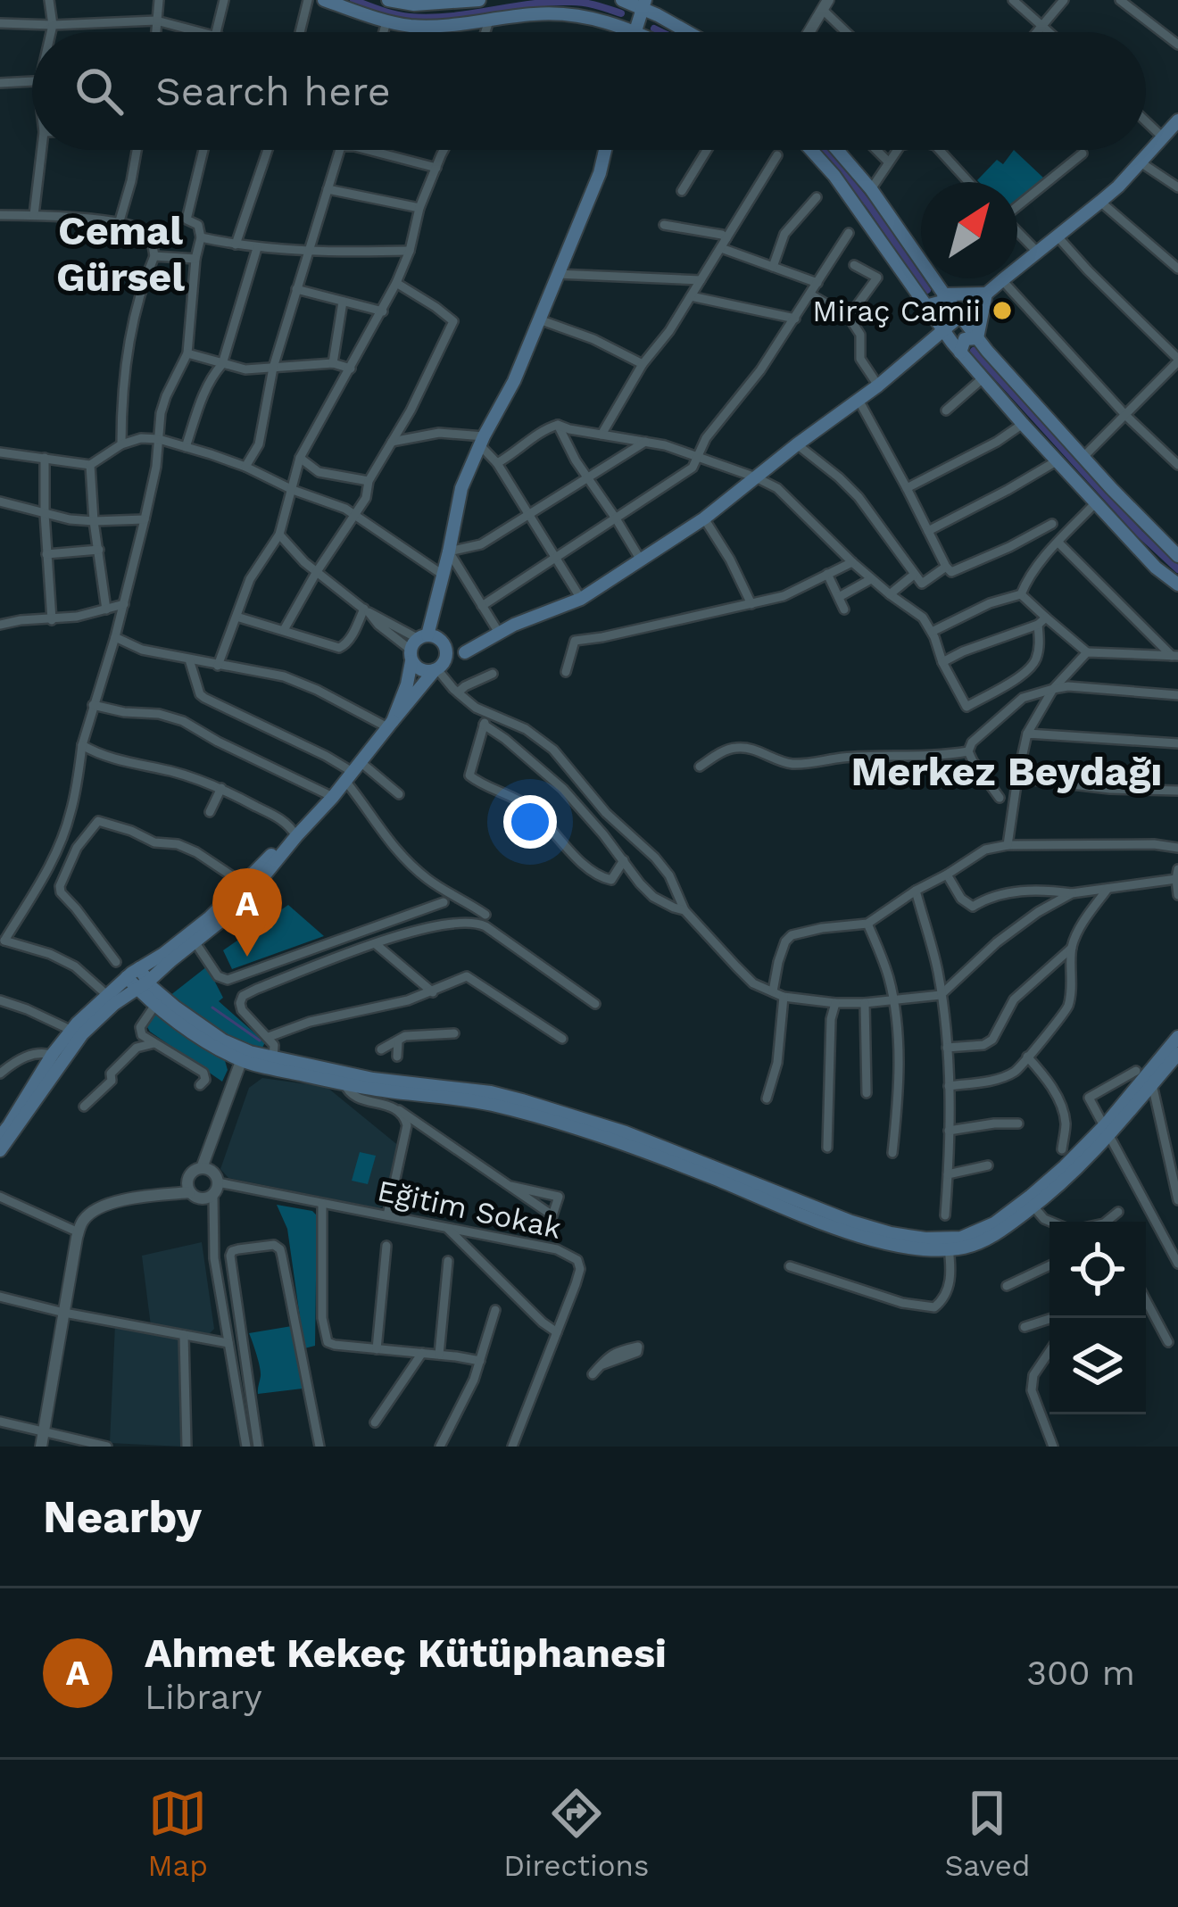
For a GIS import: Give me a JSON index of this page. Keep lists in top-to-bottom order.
{
  "streets": {
    "street": ["Eğitim Sokak"]
  },
  "districts": ["Cemal Gürsel", "Merkez Beydağı"],
  "places": ["Miraç Camii"],
  "north": "top right",
  "page": {
    "search": "Search here",
    "pins": "A",
    "heading": "Nearby",
    "list": [
      {
        "mark": "A",
        "name": "Ahmet Kekeç Kütüphanesi",
        "note": "Library",
        "value": "300 m"
      }
    ],
    "nav": ["Map", "Directions", "Saved"]
  }
}
